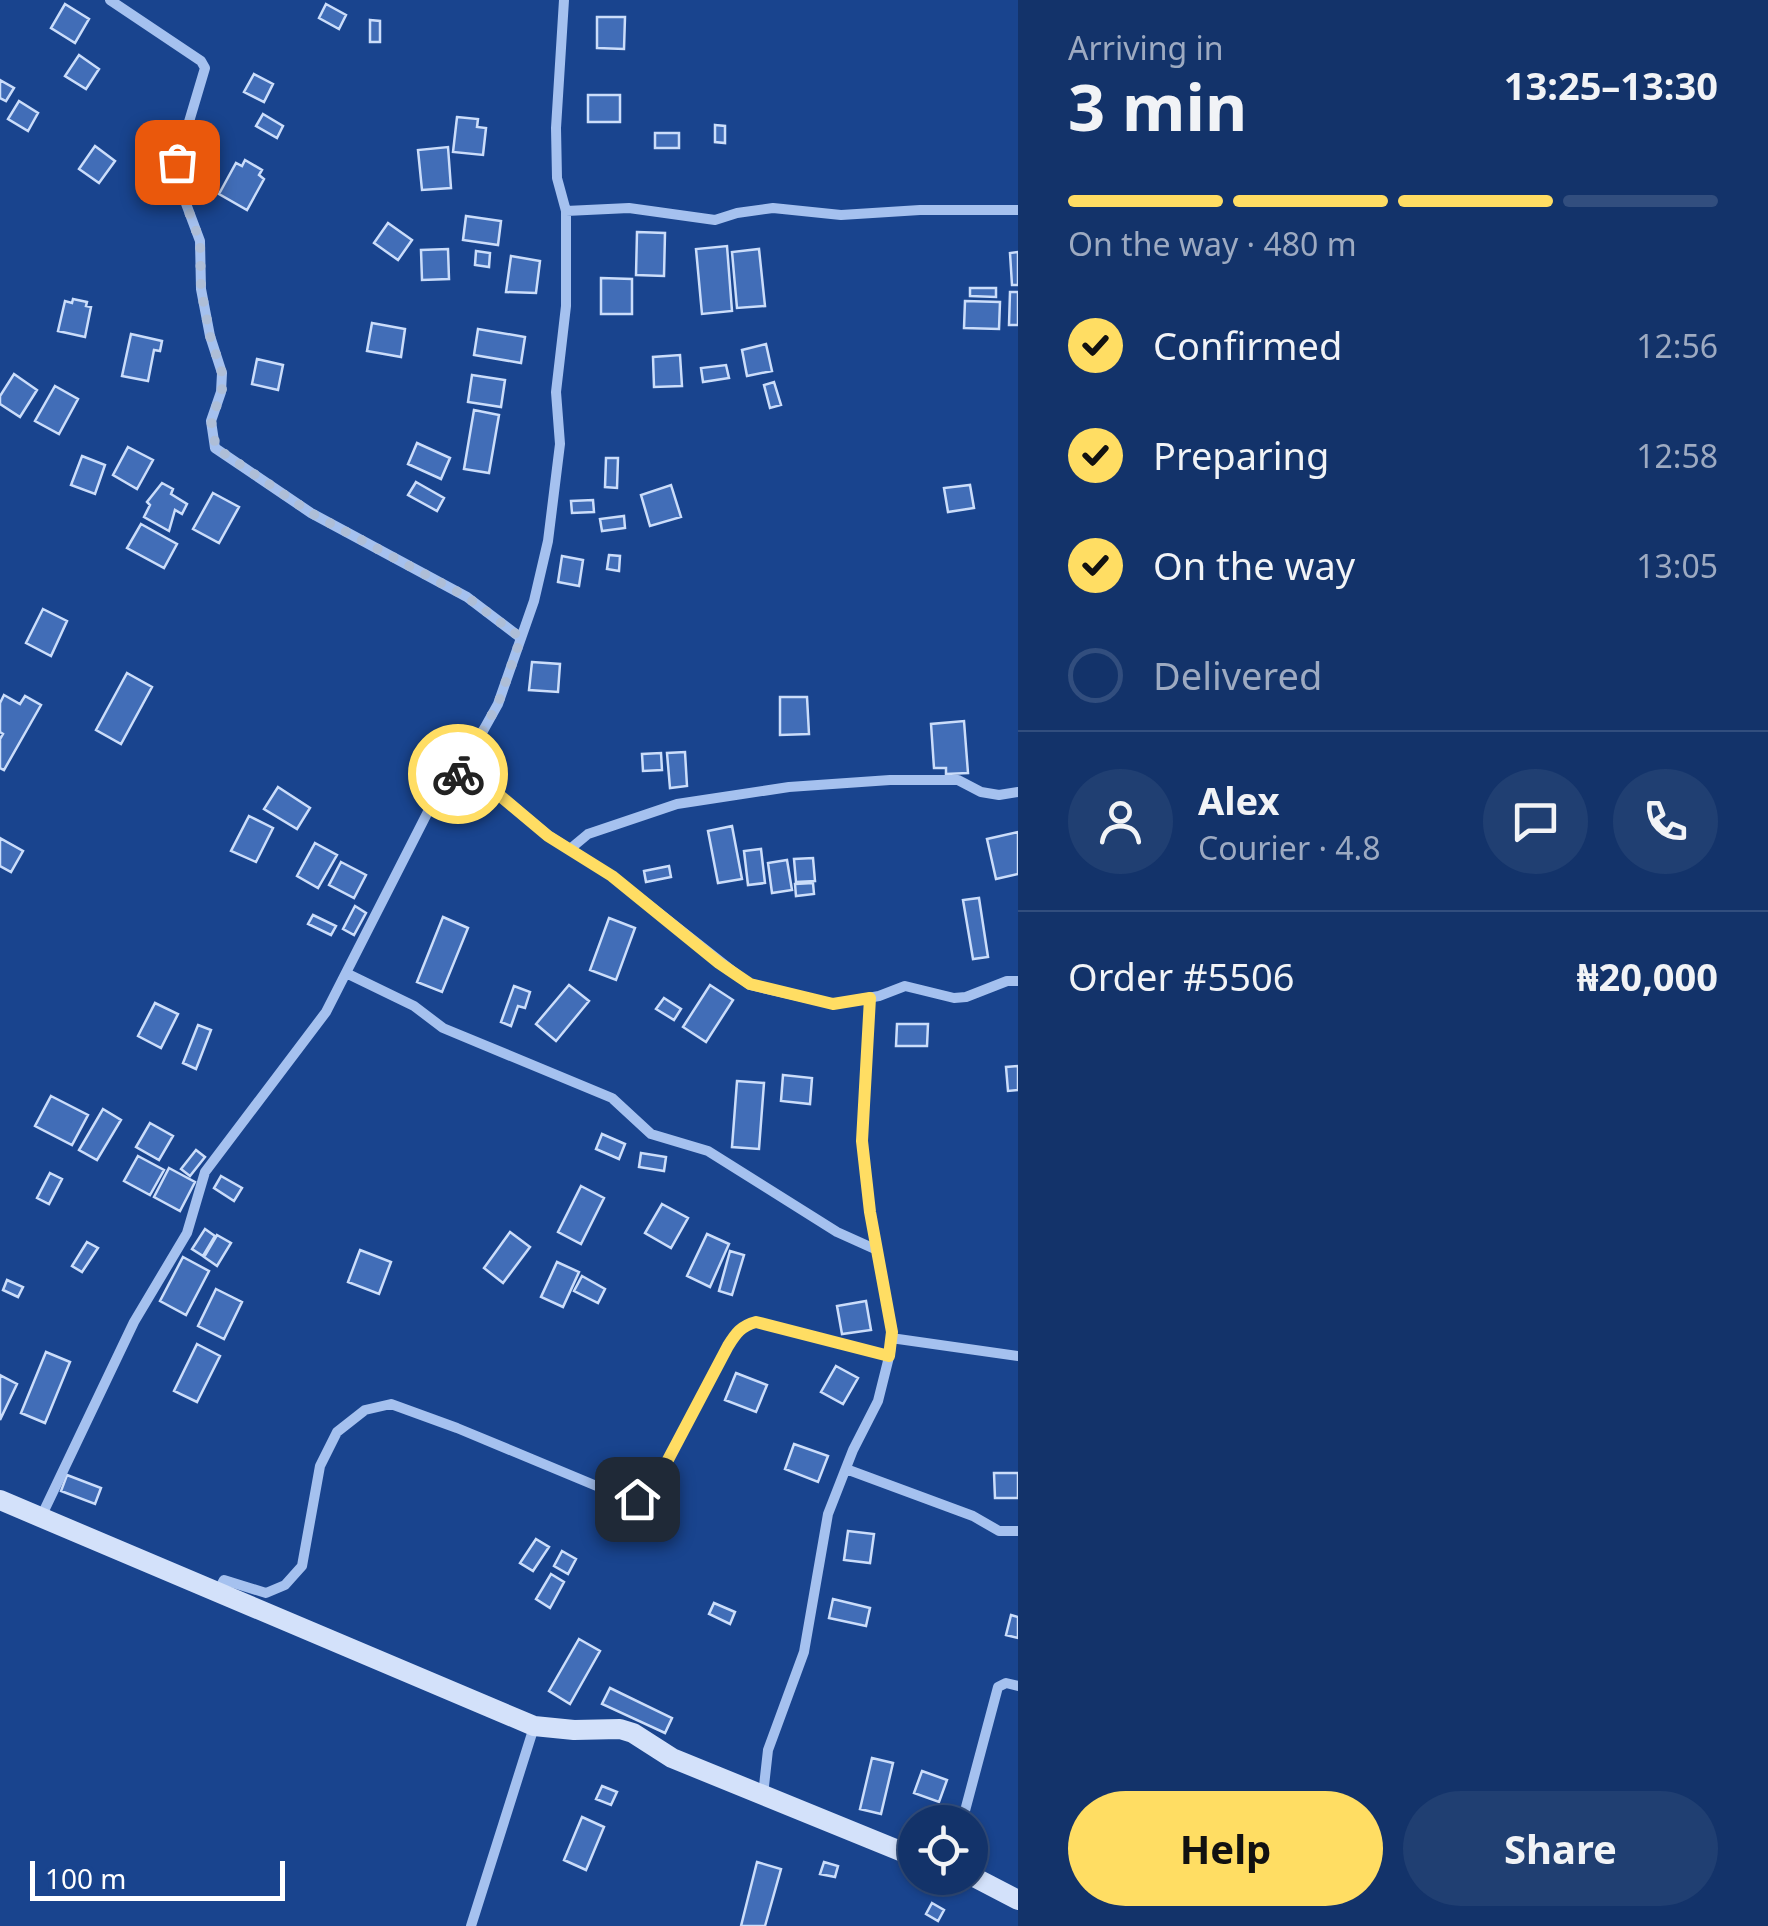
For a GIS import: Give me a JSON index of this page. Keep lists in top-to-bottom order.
{
  "scale_bar": "100 m",
  "page": {
    "heading": ["3 min", "Arriving in", "13:25–13:30"],
    "panel": [
      "Alex",
      "Courier · 4.8",
      "Order #5506",
      "₦20,000"
    ],
    "bar": "On the way · 480 m",
    "list": [
      ["Confirmed", "12:56"],
      ["Preparing", "12:58"],
      ["On the way", "13:05"],
      "Delivered"
    ],
    "buttons": ["Help", "Share"],
    "scale": "100 m"
  }
}
